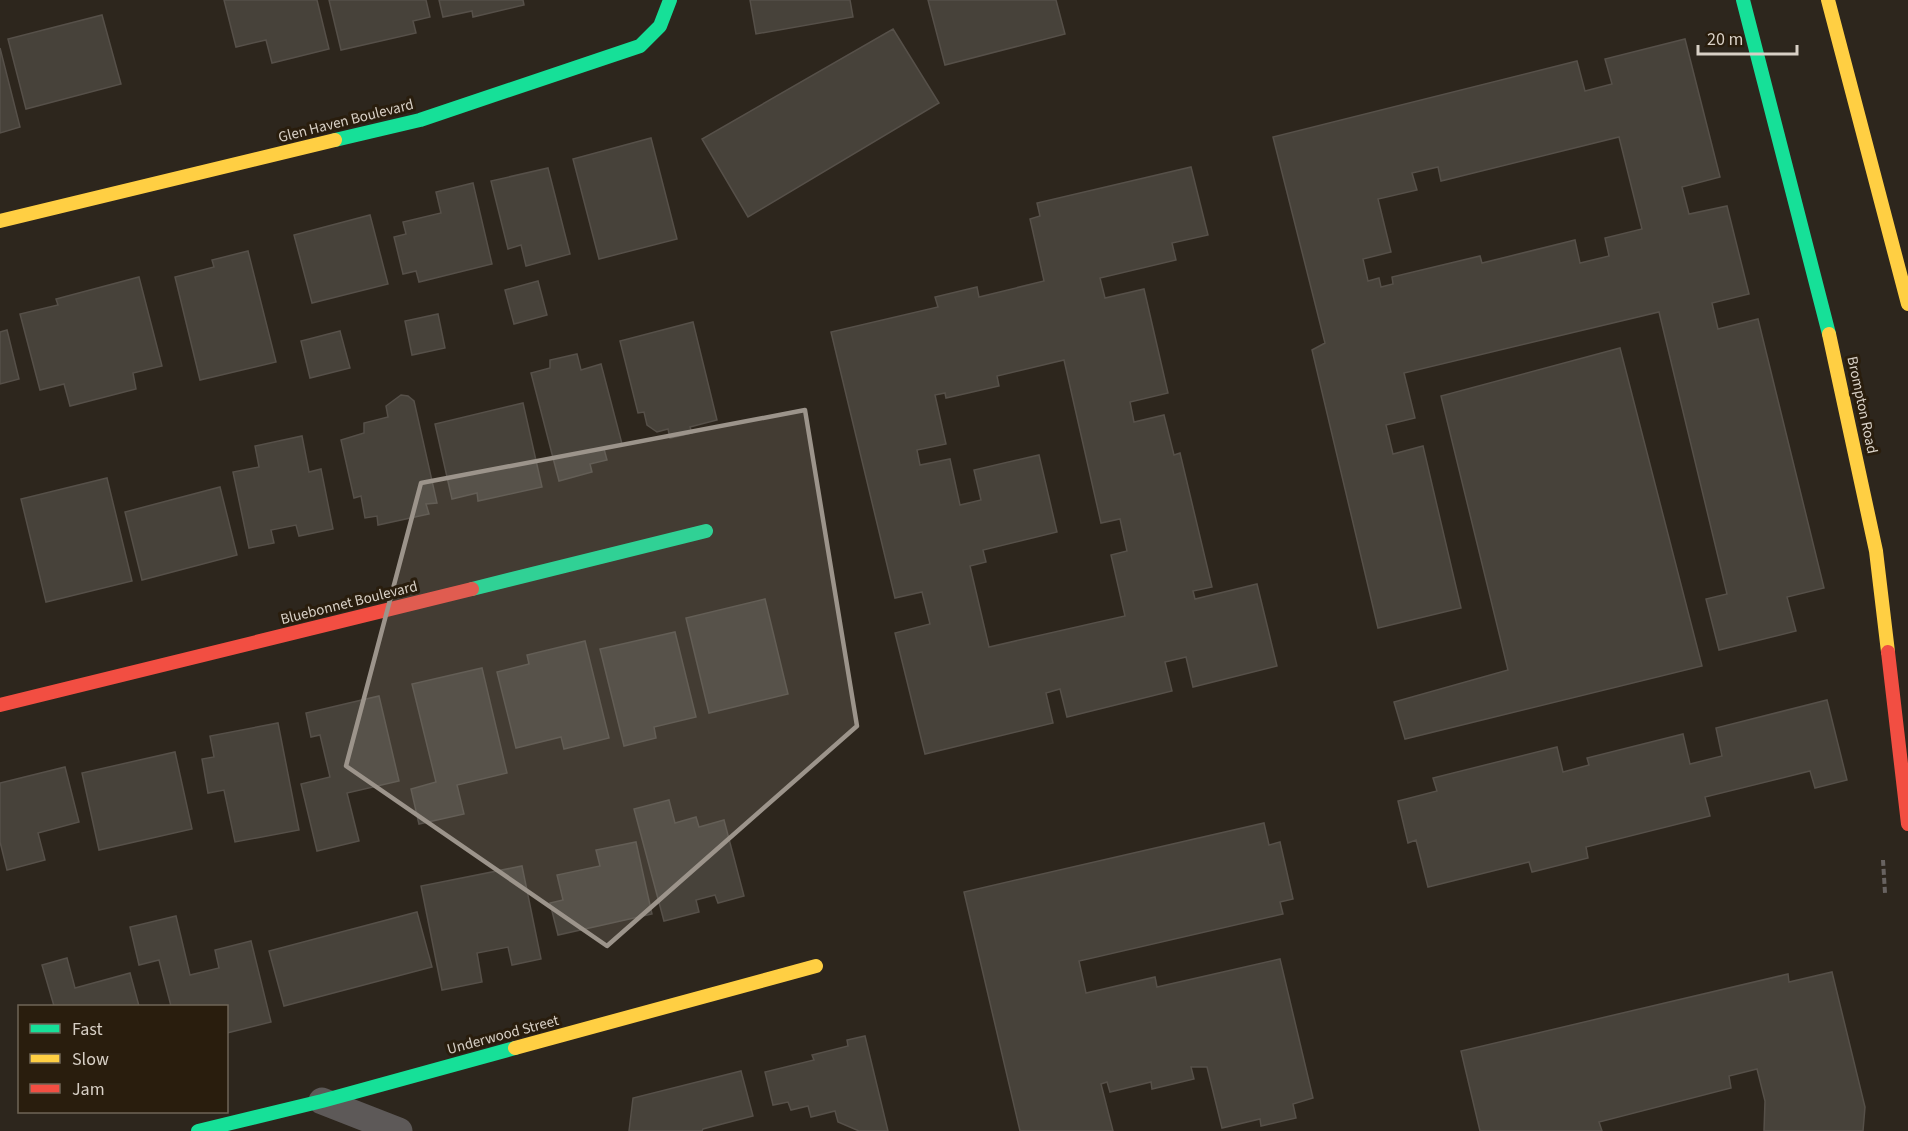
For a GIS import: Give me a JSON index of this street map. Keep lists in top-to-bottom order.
{
  "streets": {
    "street": [
      "Glen Haven Boulevard",
      "Brompton Road",
      "Bluebonnet Boulevard",
      "Underwood Street"
    ]
  },
  "legend": ["Fast", "Slow", "Jam"],
  "scale_bar": "20 m"
}
